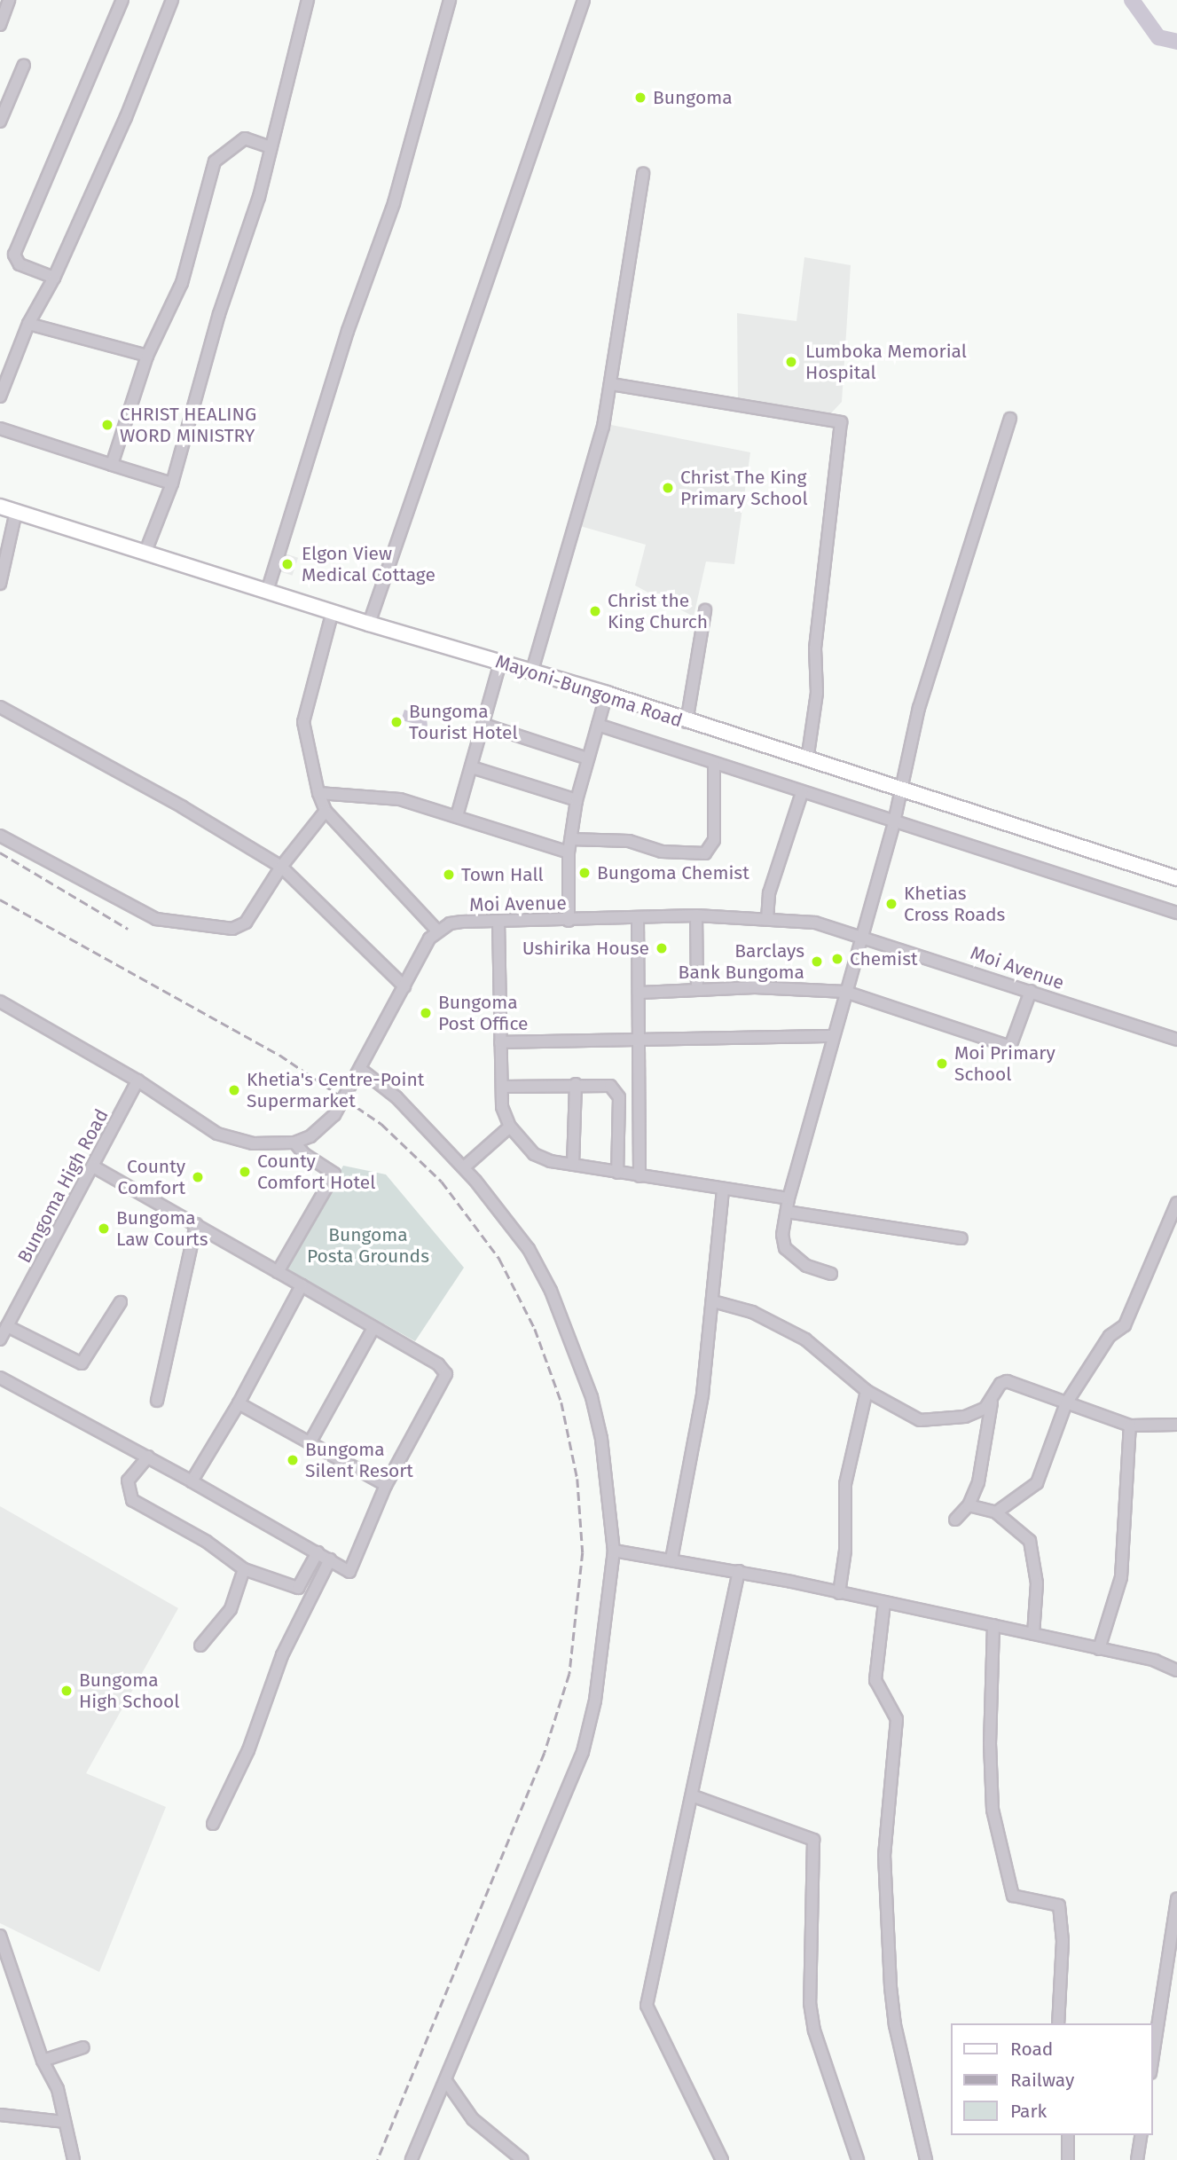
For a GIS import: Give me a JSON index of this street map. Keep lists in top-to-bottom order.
{
  "streets": {
    "main road": ["Mayoni-Bungoma Road"],
    "street": ["Moi Avenue", "Bungoma High Road"]
  },
  "parks": ["Bungoma Posta Grounds"],
  "places": [
    "Bungoma",
    "Lumboka Memorial Hospital",
    "CHRIST HEALING WORD MINISTRY",
    "Christ The King Primary School",
    "Elgon View Medical Cottage",
    "Christ the King Church",
    "Bungoma Tourist Hotel",
    "Bungoma Chemist",
    "Town Hall",
    "Khetias Cross Roads",
    "Ushirika House",
    "Chemist",
    "Barclays Bank Bungoma",
    "Bungoma Post Office",
    "Moi Primary School",
    "Khetia's Centre-Point Supermarket",
    "County Comfort Hotel",
    "County Comfort",
    "Bungoma Law Courts",
    "Bungoma Silent Resort",
    "Bungoma High School"
  ],
  "legend": ["Road", "Railway", "Park"]
}
